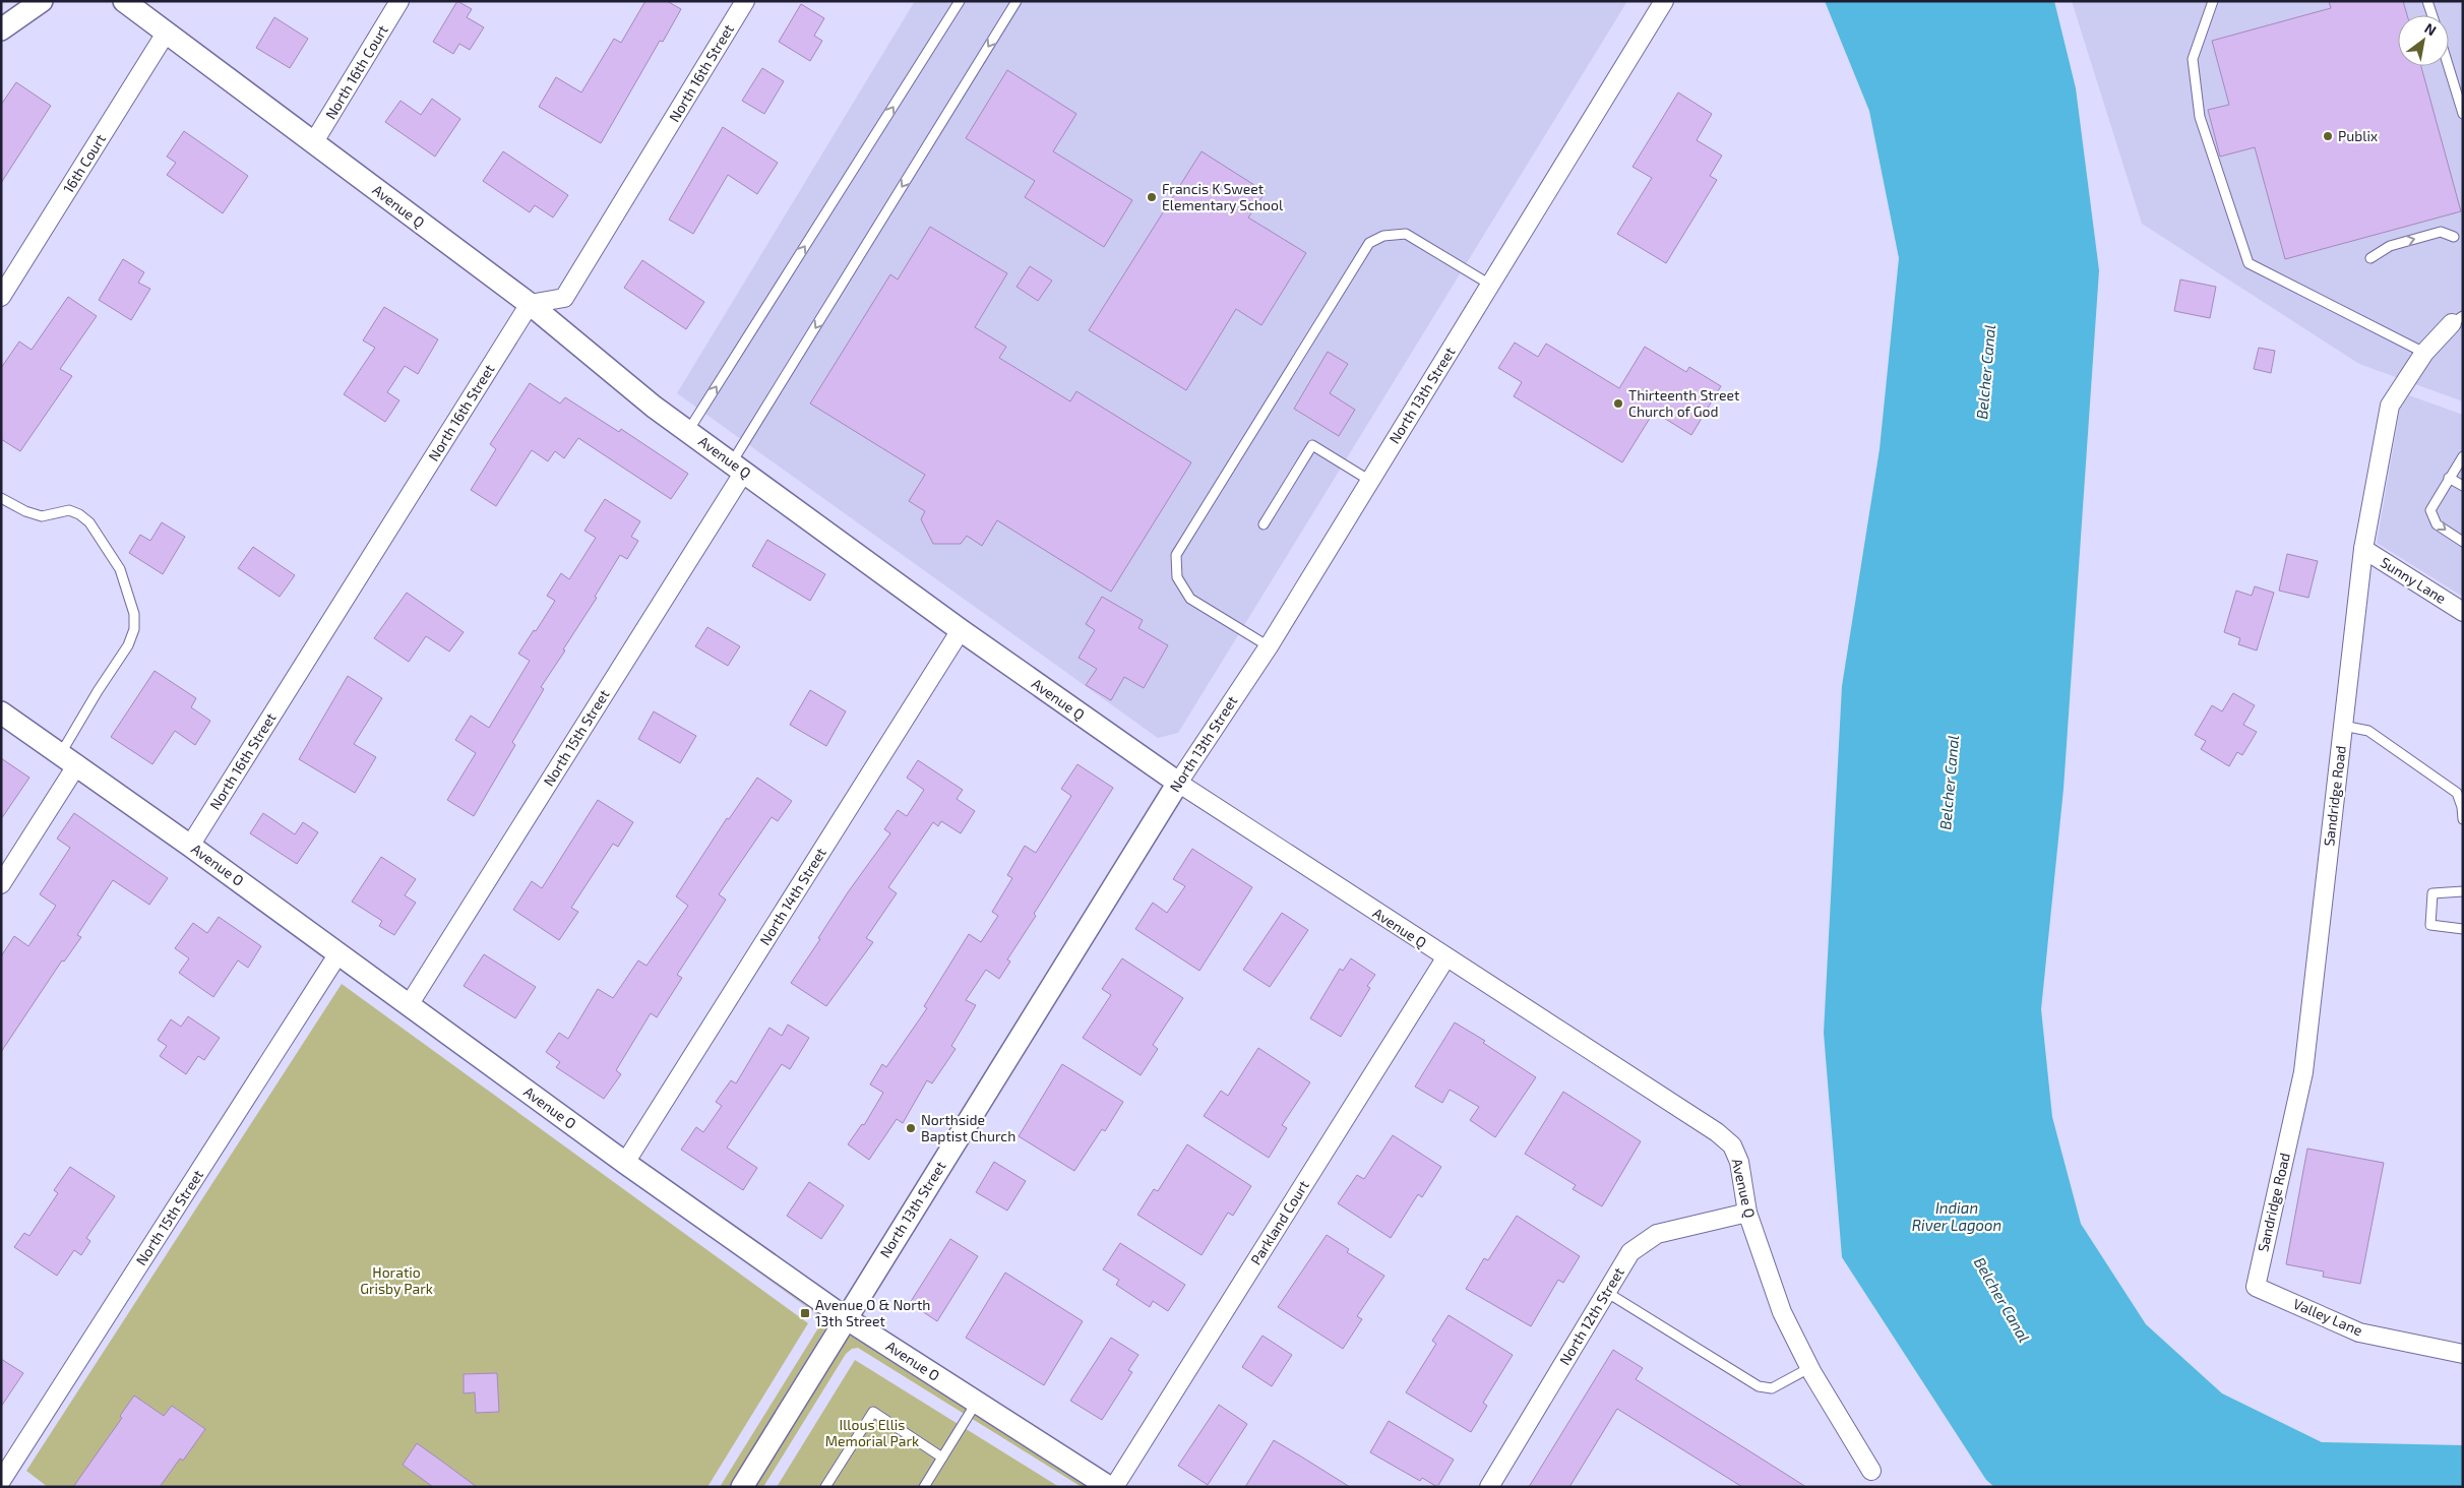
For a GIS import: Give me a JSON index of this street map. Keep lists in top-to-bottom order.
{
  "streets": {
    "street": [
      "North 16th Court",
      "North 16th Street",
      "16th Court",
      "Avenue Q",
      "North 13th Street",
      "Sunny Lane",
      "North 15th Street",
      "Sandridge Road",
      "Avenue O",
      "North 14th Street",
      "Parkland Court",
      "North 12th Street",
      "Valley Lane"
    ]
  },
  "crossings": [
    ["North 16th Court", "Avenue Q"],
    ["North 16th Street", "Avenue Q"],
    ["North 16th Street", "Avenue O"],
    ["16th Court", "Avenue Q"],
    ["Avenue Q", "North 13th Street"],
    ["Avenue Q", "North 15th Street"],
    ["Avenue Q", "North 14th Street"],
    ["Avenue Q", "Parkland Court"],
    ["Avenue Q", "North 12th Street"],
    ["North 13th Street", "Avenue O"],
    ["Sunny Lane", "Sandridge Road"],
    ["North 15th Street", "Avenue O"],
    ["Sandridge Road", "Valley Lane"],
    ["Avenue O", "North 14th Street"]
  ],
  "water": ["Belcher Canal", "Indian River Lagoon"],
  "parks": ["Horatio Grisby Park", "Illous Ellis Memorial Park"],
  "places": {
    "other": [
      "Publix",
      "Francis K Sweet Elementary School",
      "Thirteenth Street Church of God",
      "Northside Baptist Church"
    ],
    "transit": ["Avenue O & North 13th Street"]
  },
  "north": "top right"
}
